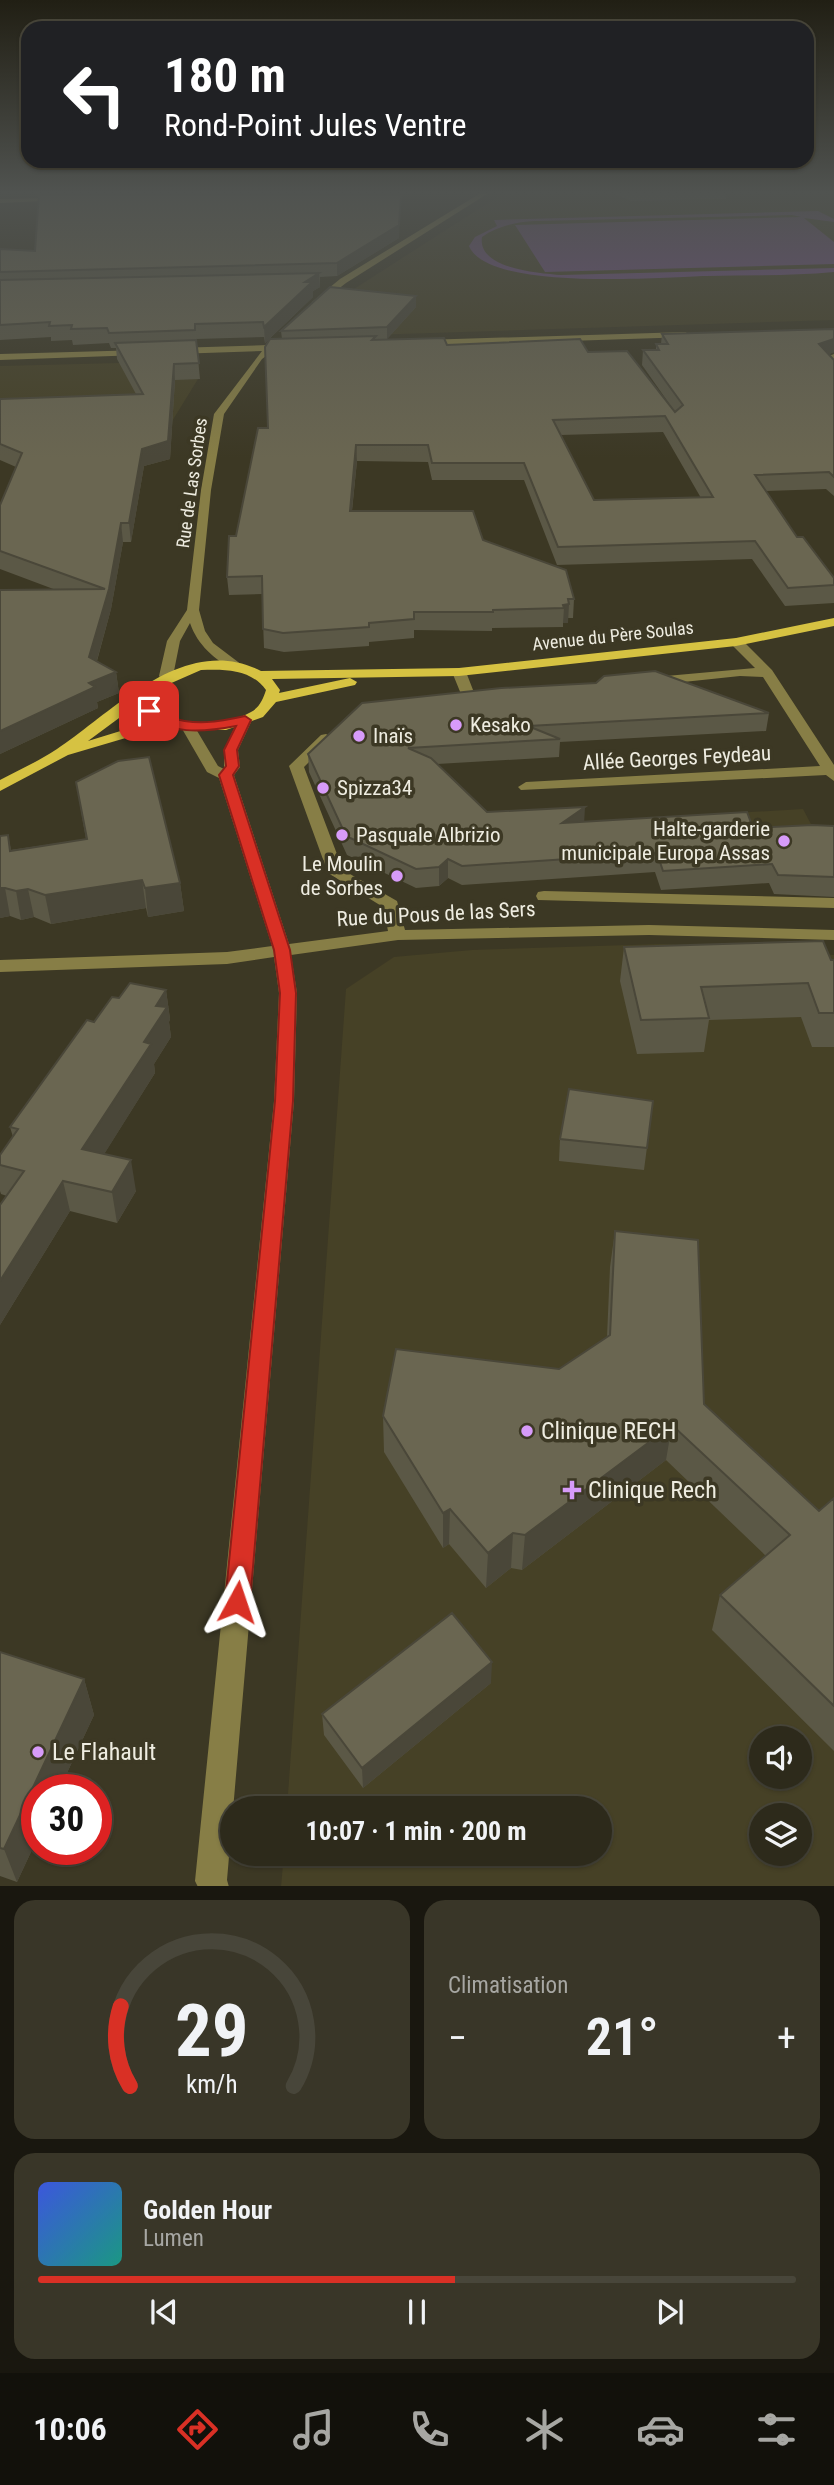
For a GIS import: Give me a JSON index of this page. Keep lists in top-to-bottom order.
{
  "streets": {
    "main road": ["Avenue du Père Soulas"],
    "street": ["Rue de Las Sorbes", "Allée Georges Feydeau", "Rue du Pous de las Sers"]
  },
  "crossings": [
    ["Rue de Las Sorbes", "Avenue du Père Soulas"]
  ],
  "places": {
    "other": [
      "Kesako",
      "Inaïs",
      "Spizza34",
      "Pasquale Albrizio",
      "Halte-garderie municipale Europa Assas",
      "Le Moulin de Sorbes",
      "Clinique RECH",
      "Le Flahault"
    ],
    "health": ["Clinique Rech"]
  },
  "page": {
    "turn": ["180 m", "Rond-Point Jules Ventre"],
    "limit": "30",
    "trip": "10:07 · 1 min · 200 m",
    "tile": "Climatisation",
    "heat": ["−", "21°", "+"],
    "song": ["Golden Hour", "Lumen"],
    "tabs": "10:06",
    "gauge": ["29", "km/h"]
  }
}
